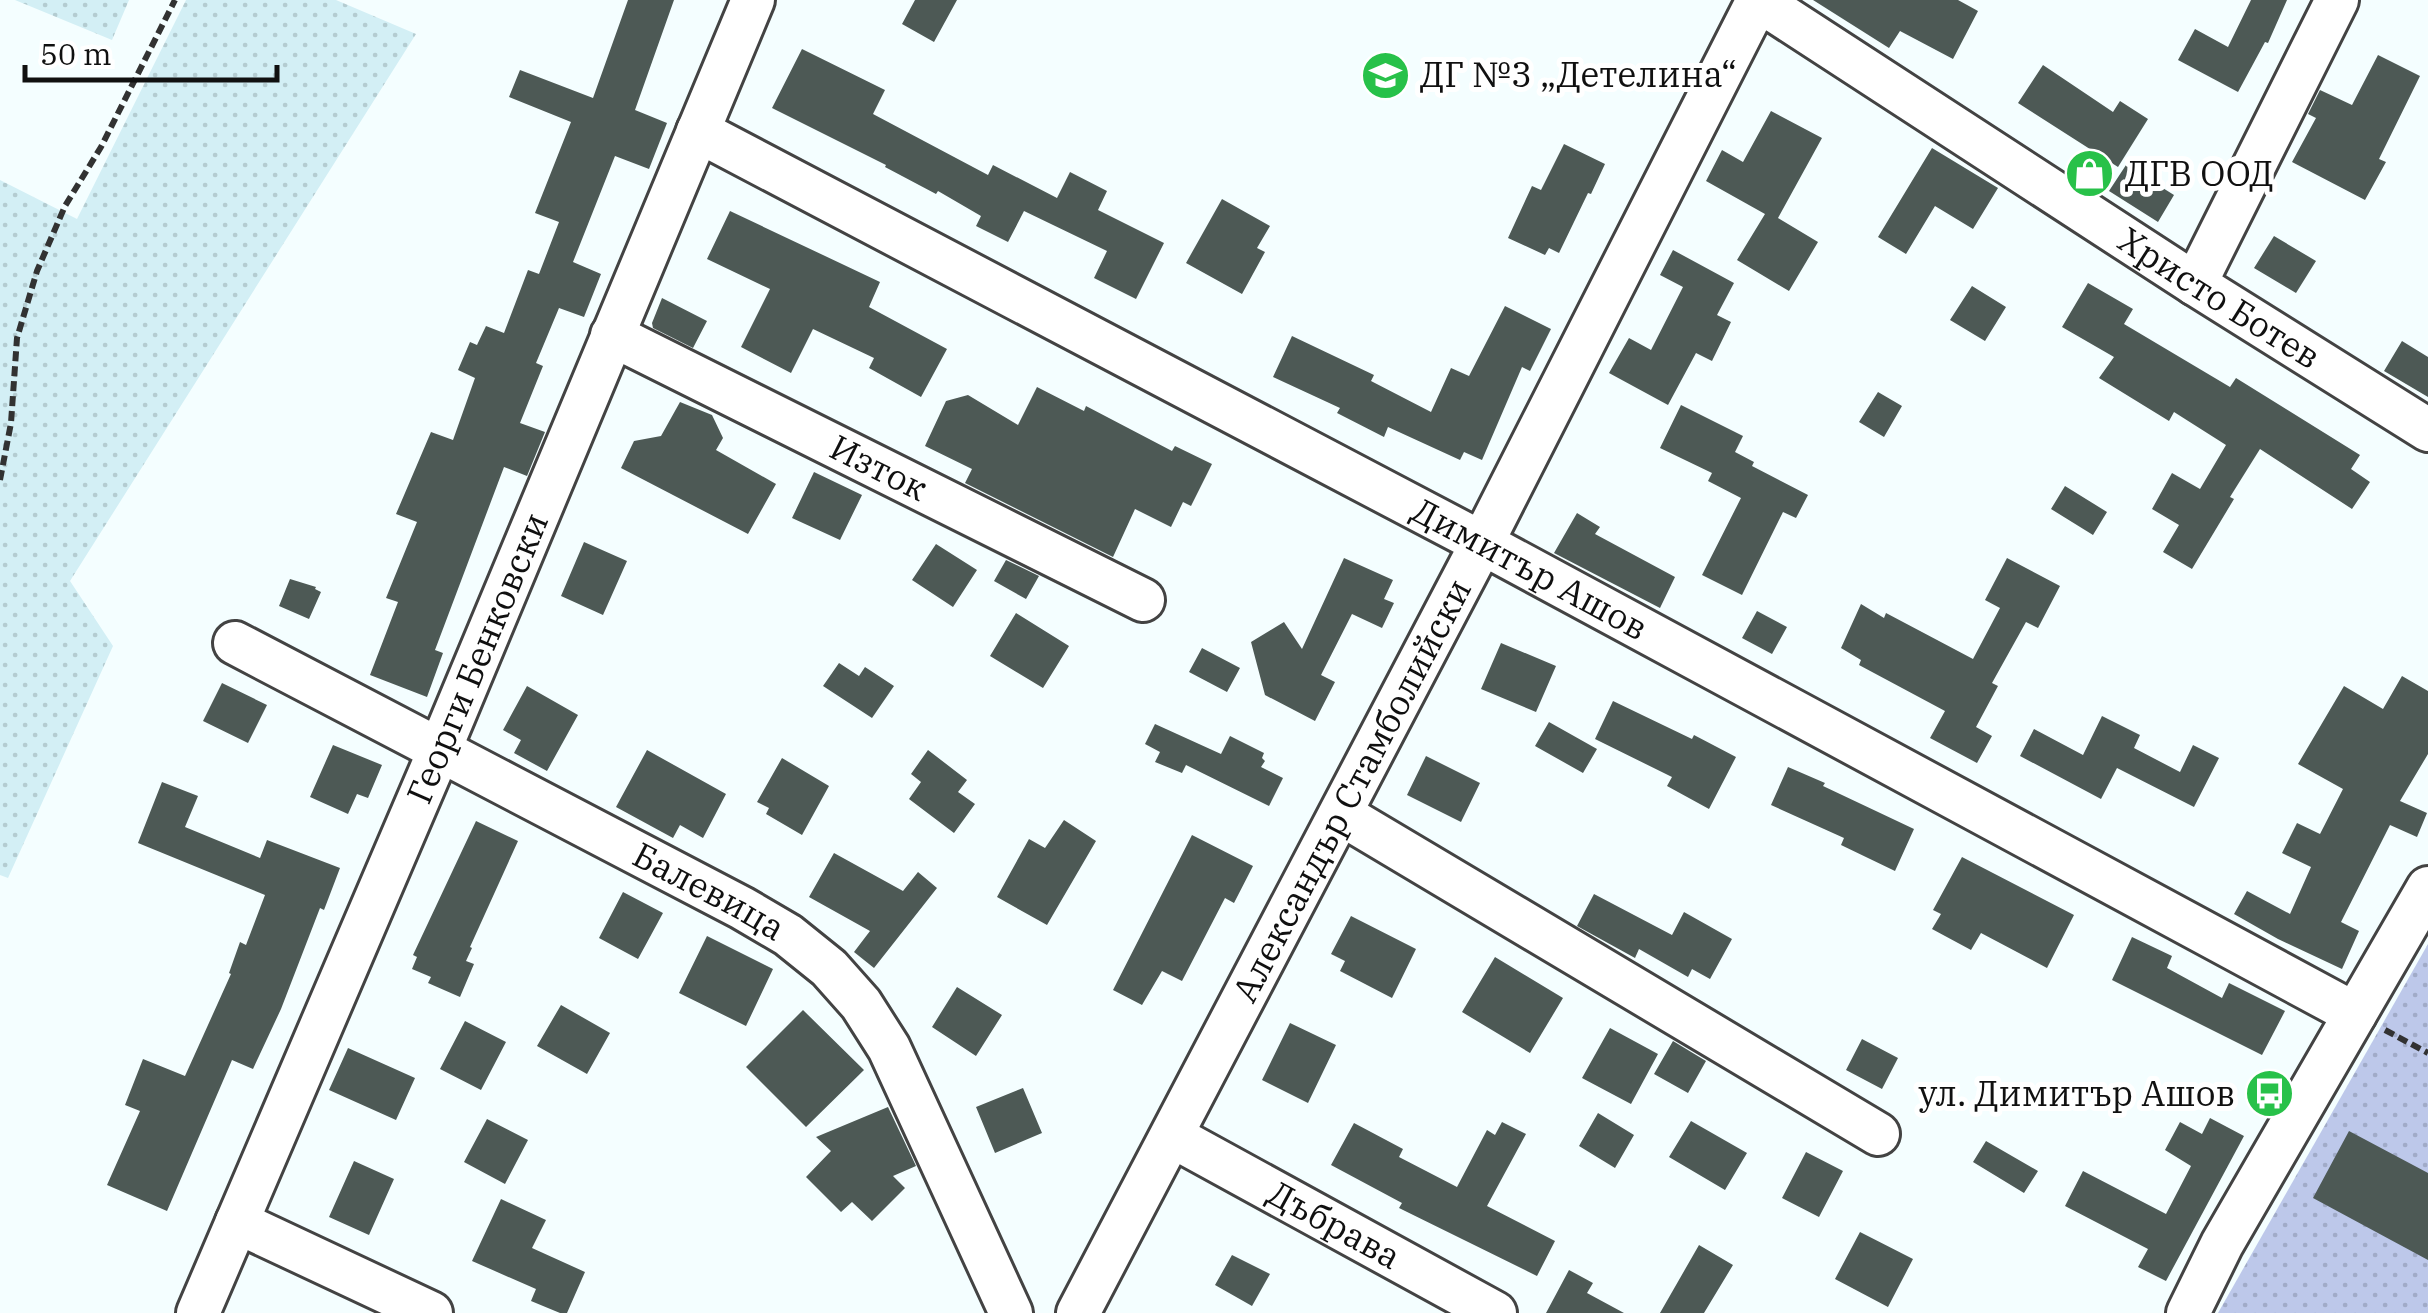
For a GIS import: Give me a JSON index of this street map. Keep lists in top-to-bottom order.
{
  "streets": {
    "street": [
      "Христо Ботев",
      "Изток",
      "Димитър Ашов",
      "Георги Бенковски",
      "Александър Стамболийски",
      "Балевица",
      "Дъбрава"
    ]
  },
  "crossings": [
    ["Христо Ботев", "Александър Стамболийски"],
    ["Изток", "Георги Бенковски"],
    ["Димитър Ашов", "Георги Бенковски"],
    ["Димитър Ашов", "Александър Стамболийски"],
    ["Георги Бенковски", "Балевица"],
    ["Александър Стамболийски", "Дъбрава"]
  ],
  "places": {
    "school or university": ["ДГ №3 „Детелина“"],
    "shop": ["ДГВ ООД"],
    "bus stop": ["ул. Димитър Ашов"]
  },
  "scale_bar": "50 m"
}
